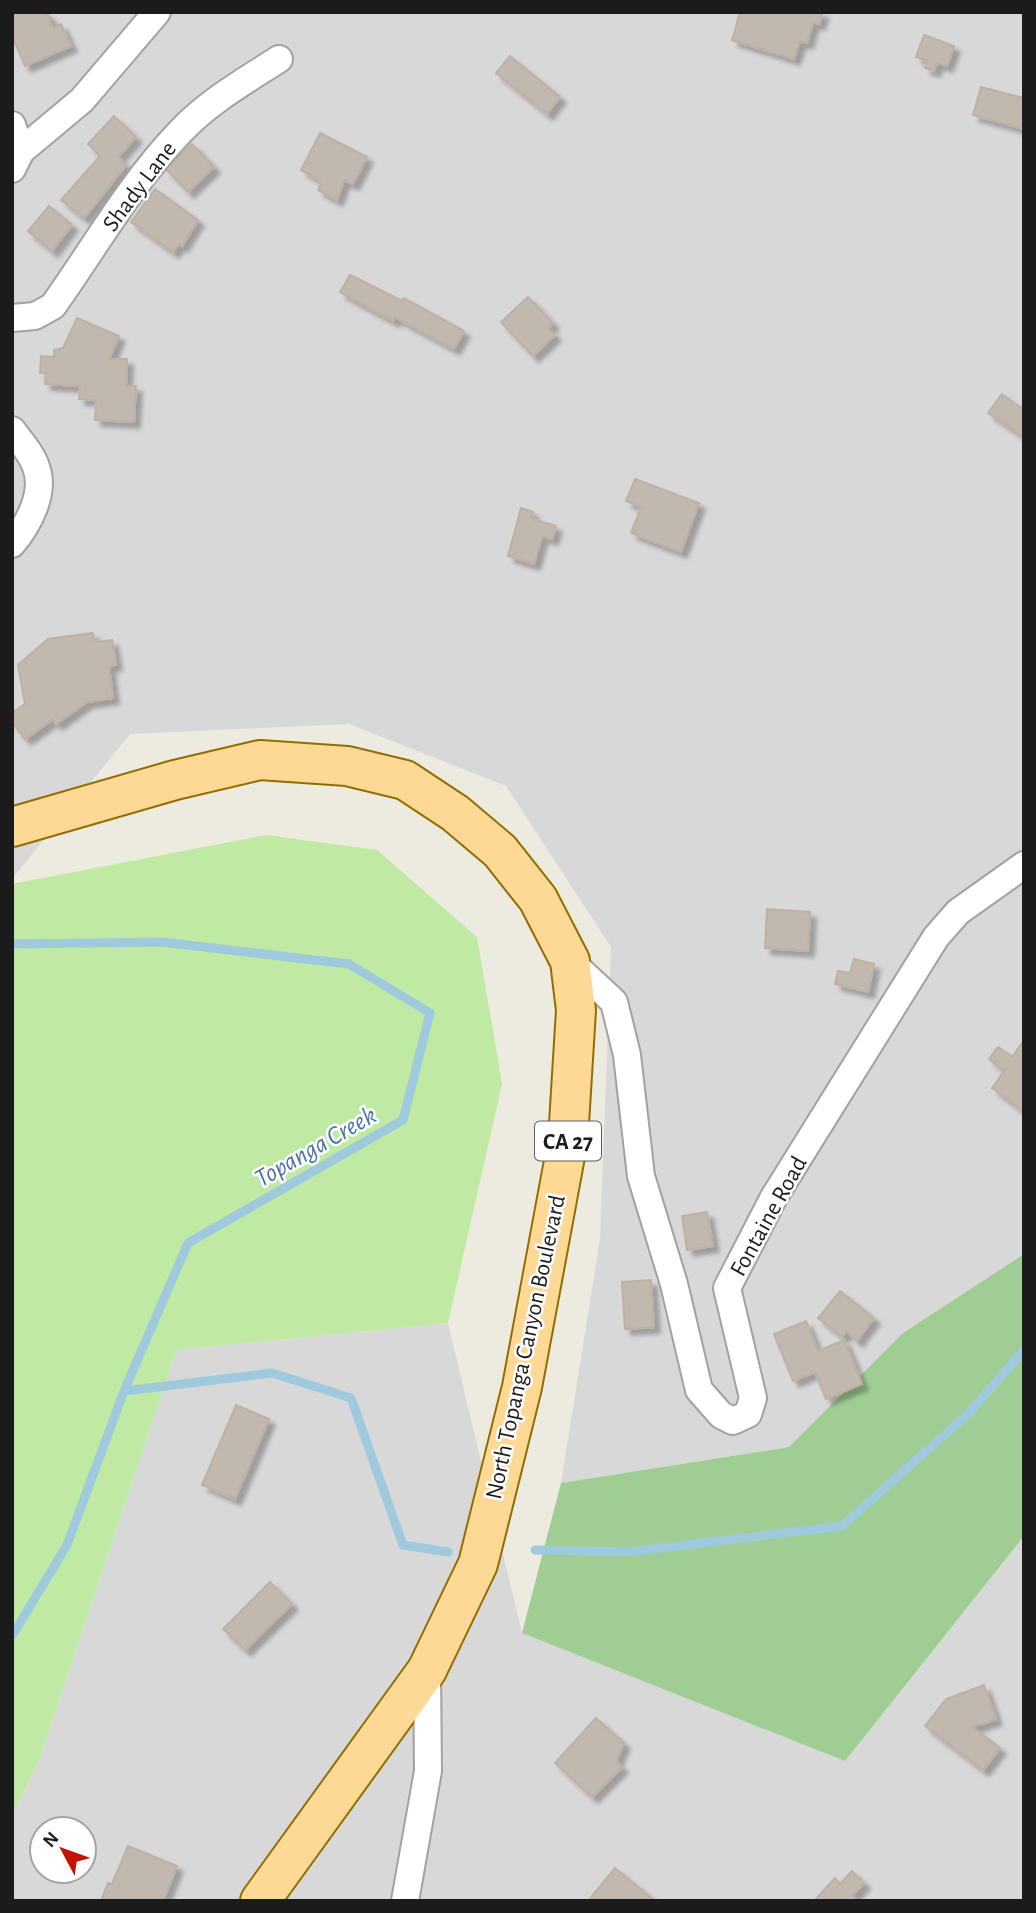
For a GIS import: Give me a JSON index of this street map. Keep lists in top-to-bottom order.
{
  "streets": {
    "main road": ["CA 27", "North Topanga Canyon Boulevard"],
    "street": ["Shady Lane", "Fontaine Road"]
  },
  "crossings": [
    ["Fontaine Road", "North Topanga Canyon Boulevard"]
  ],
  "water": ["Topanga Creek"],
  "north": "top left"
}
